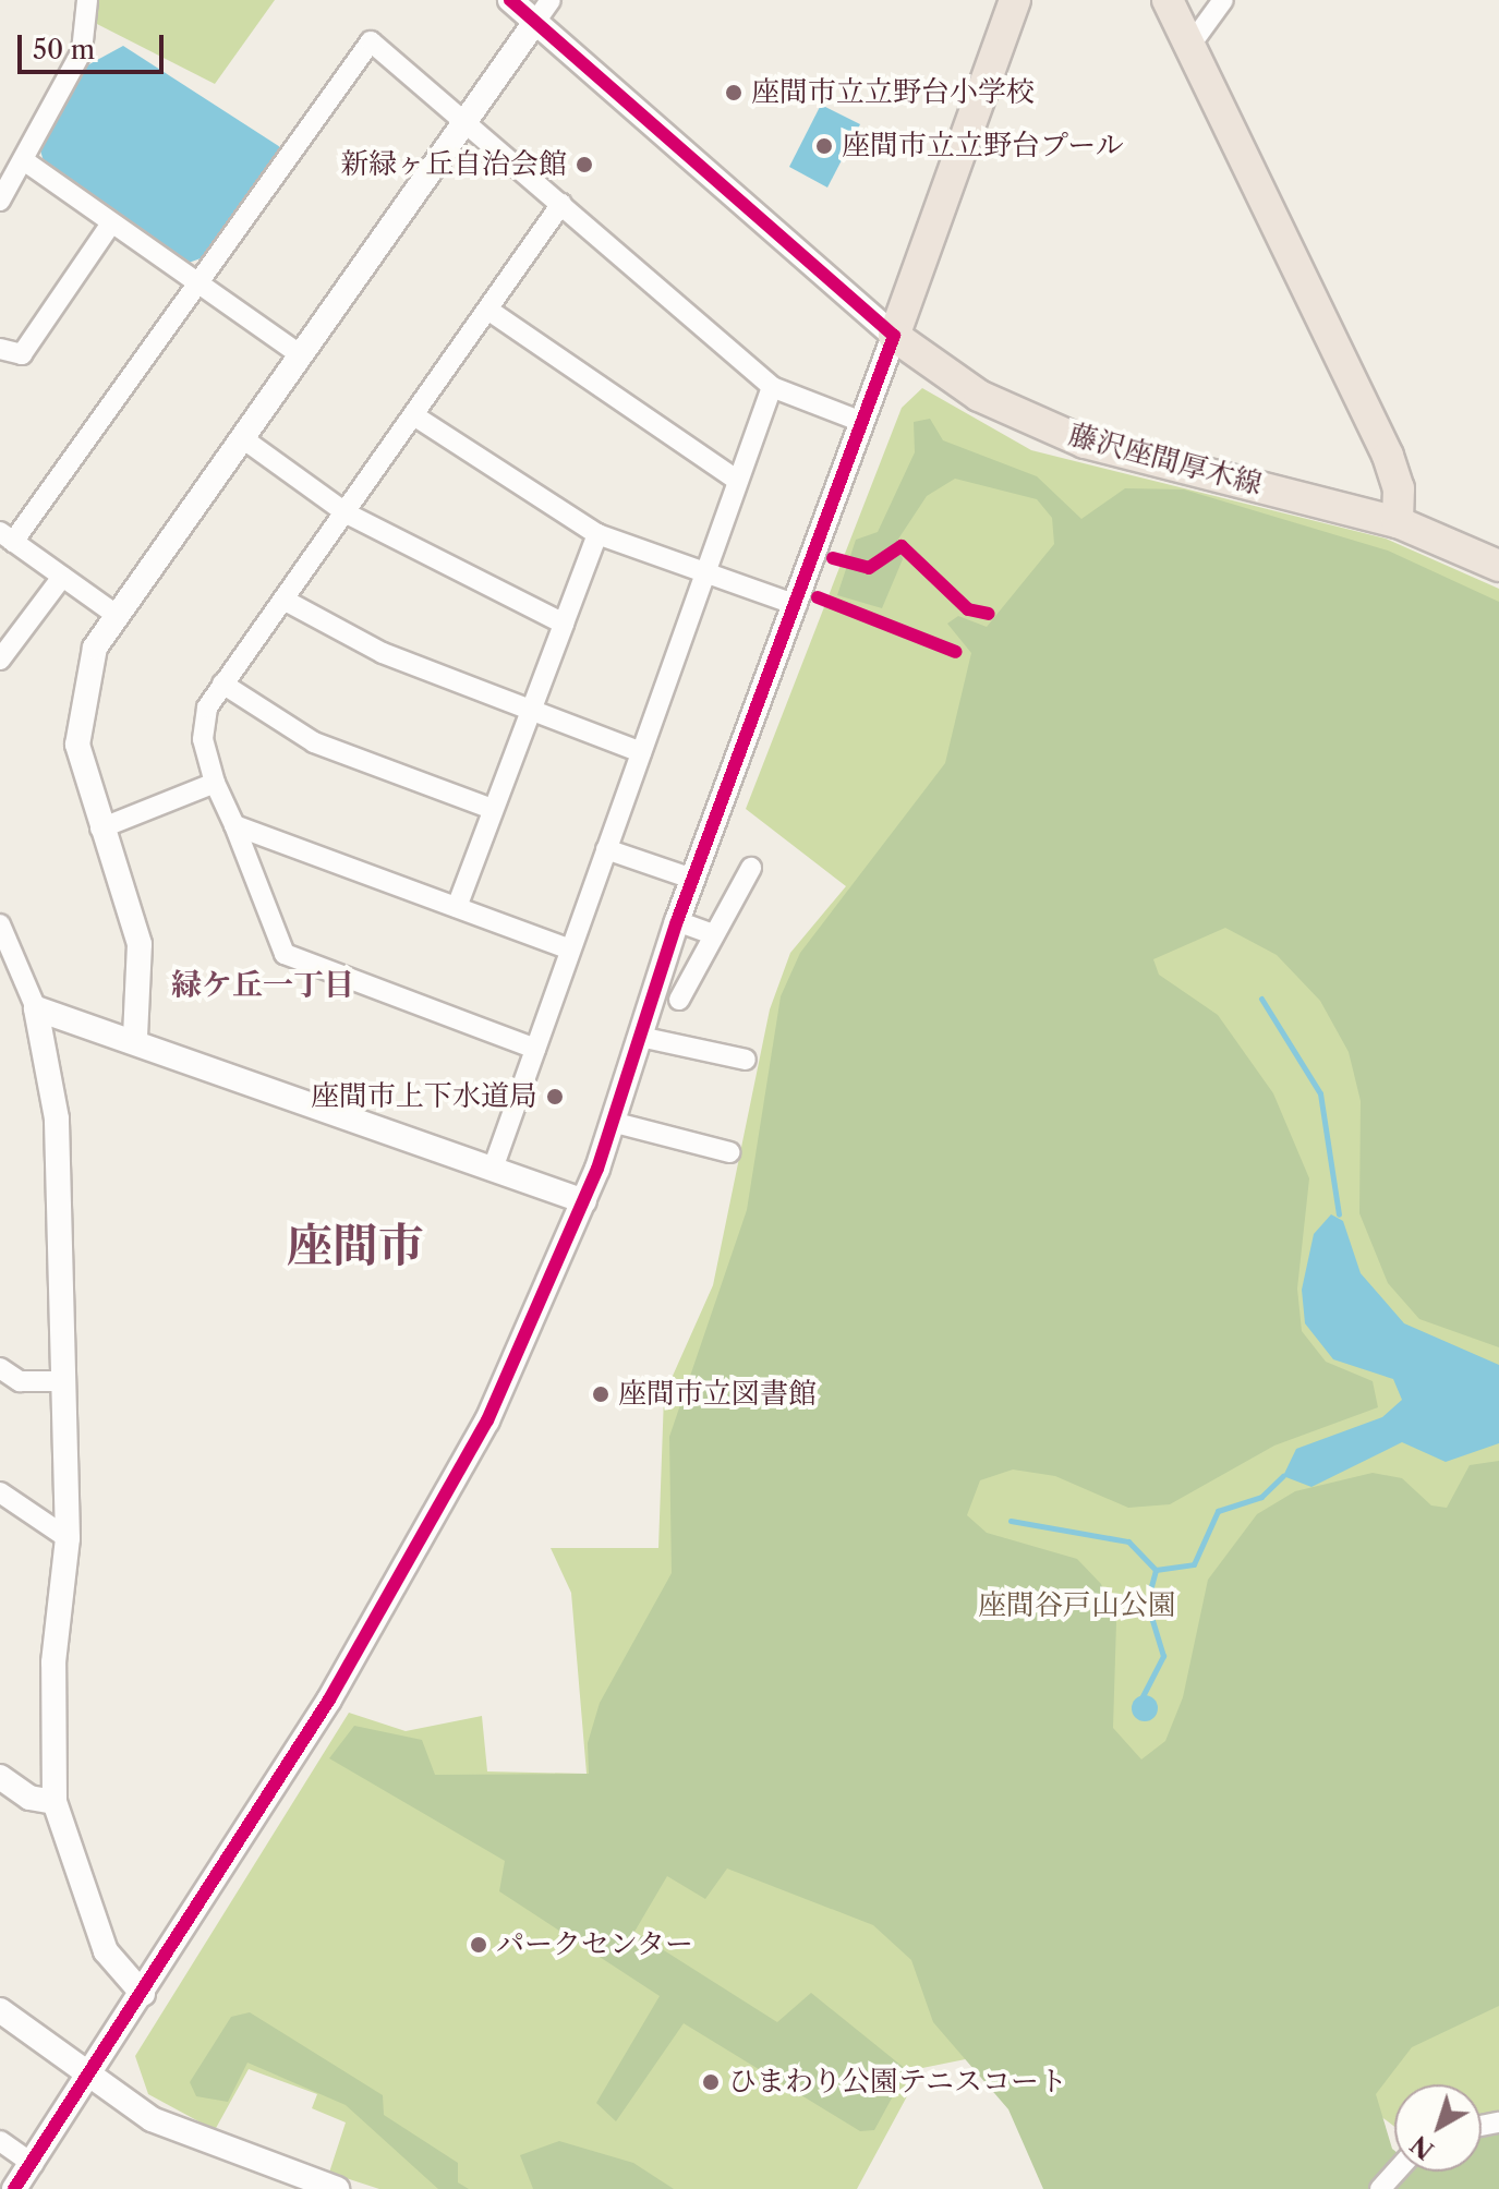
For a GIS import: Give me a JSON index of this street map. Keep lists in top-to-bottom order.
{
  "streets": {
    "main road": ["藤沢座間厚木線"]
  },
  "districts": ["緑ケ丘一丁目", "座間市"],
  "parks": ["座間谷戸山公園"],
  "places": [
    "座間市立立野台小学校",
    "座間市立立野台プール",
    "新緑ヶ丘自治会館",
    "座間市上下水道局",
    "座間市立図書館",
    "パークセンター",
    "ひまわり公園テニスコート"
  ],
  "scale_bar": "50 m",
  "north": "bottom left"
}
